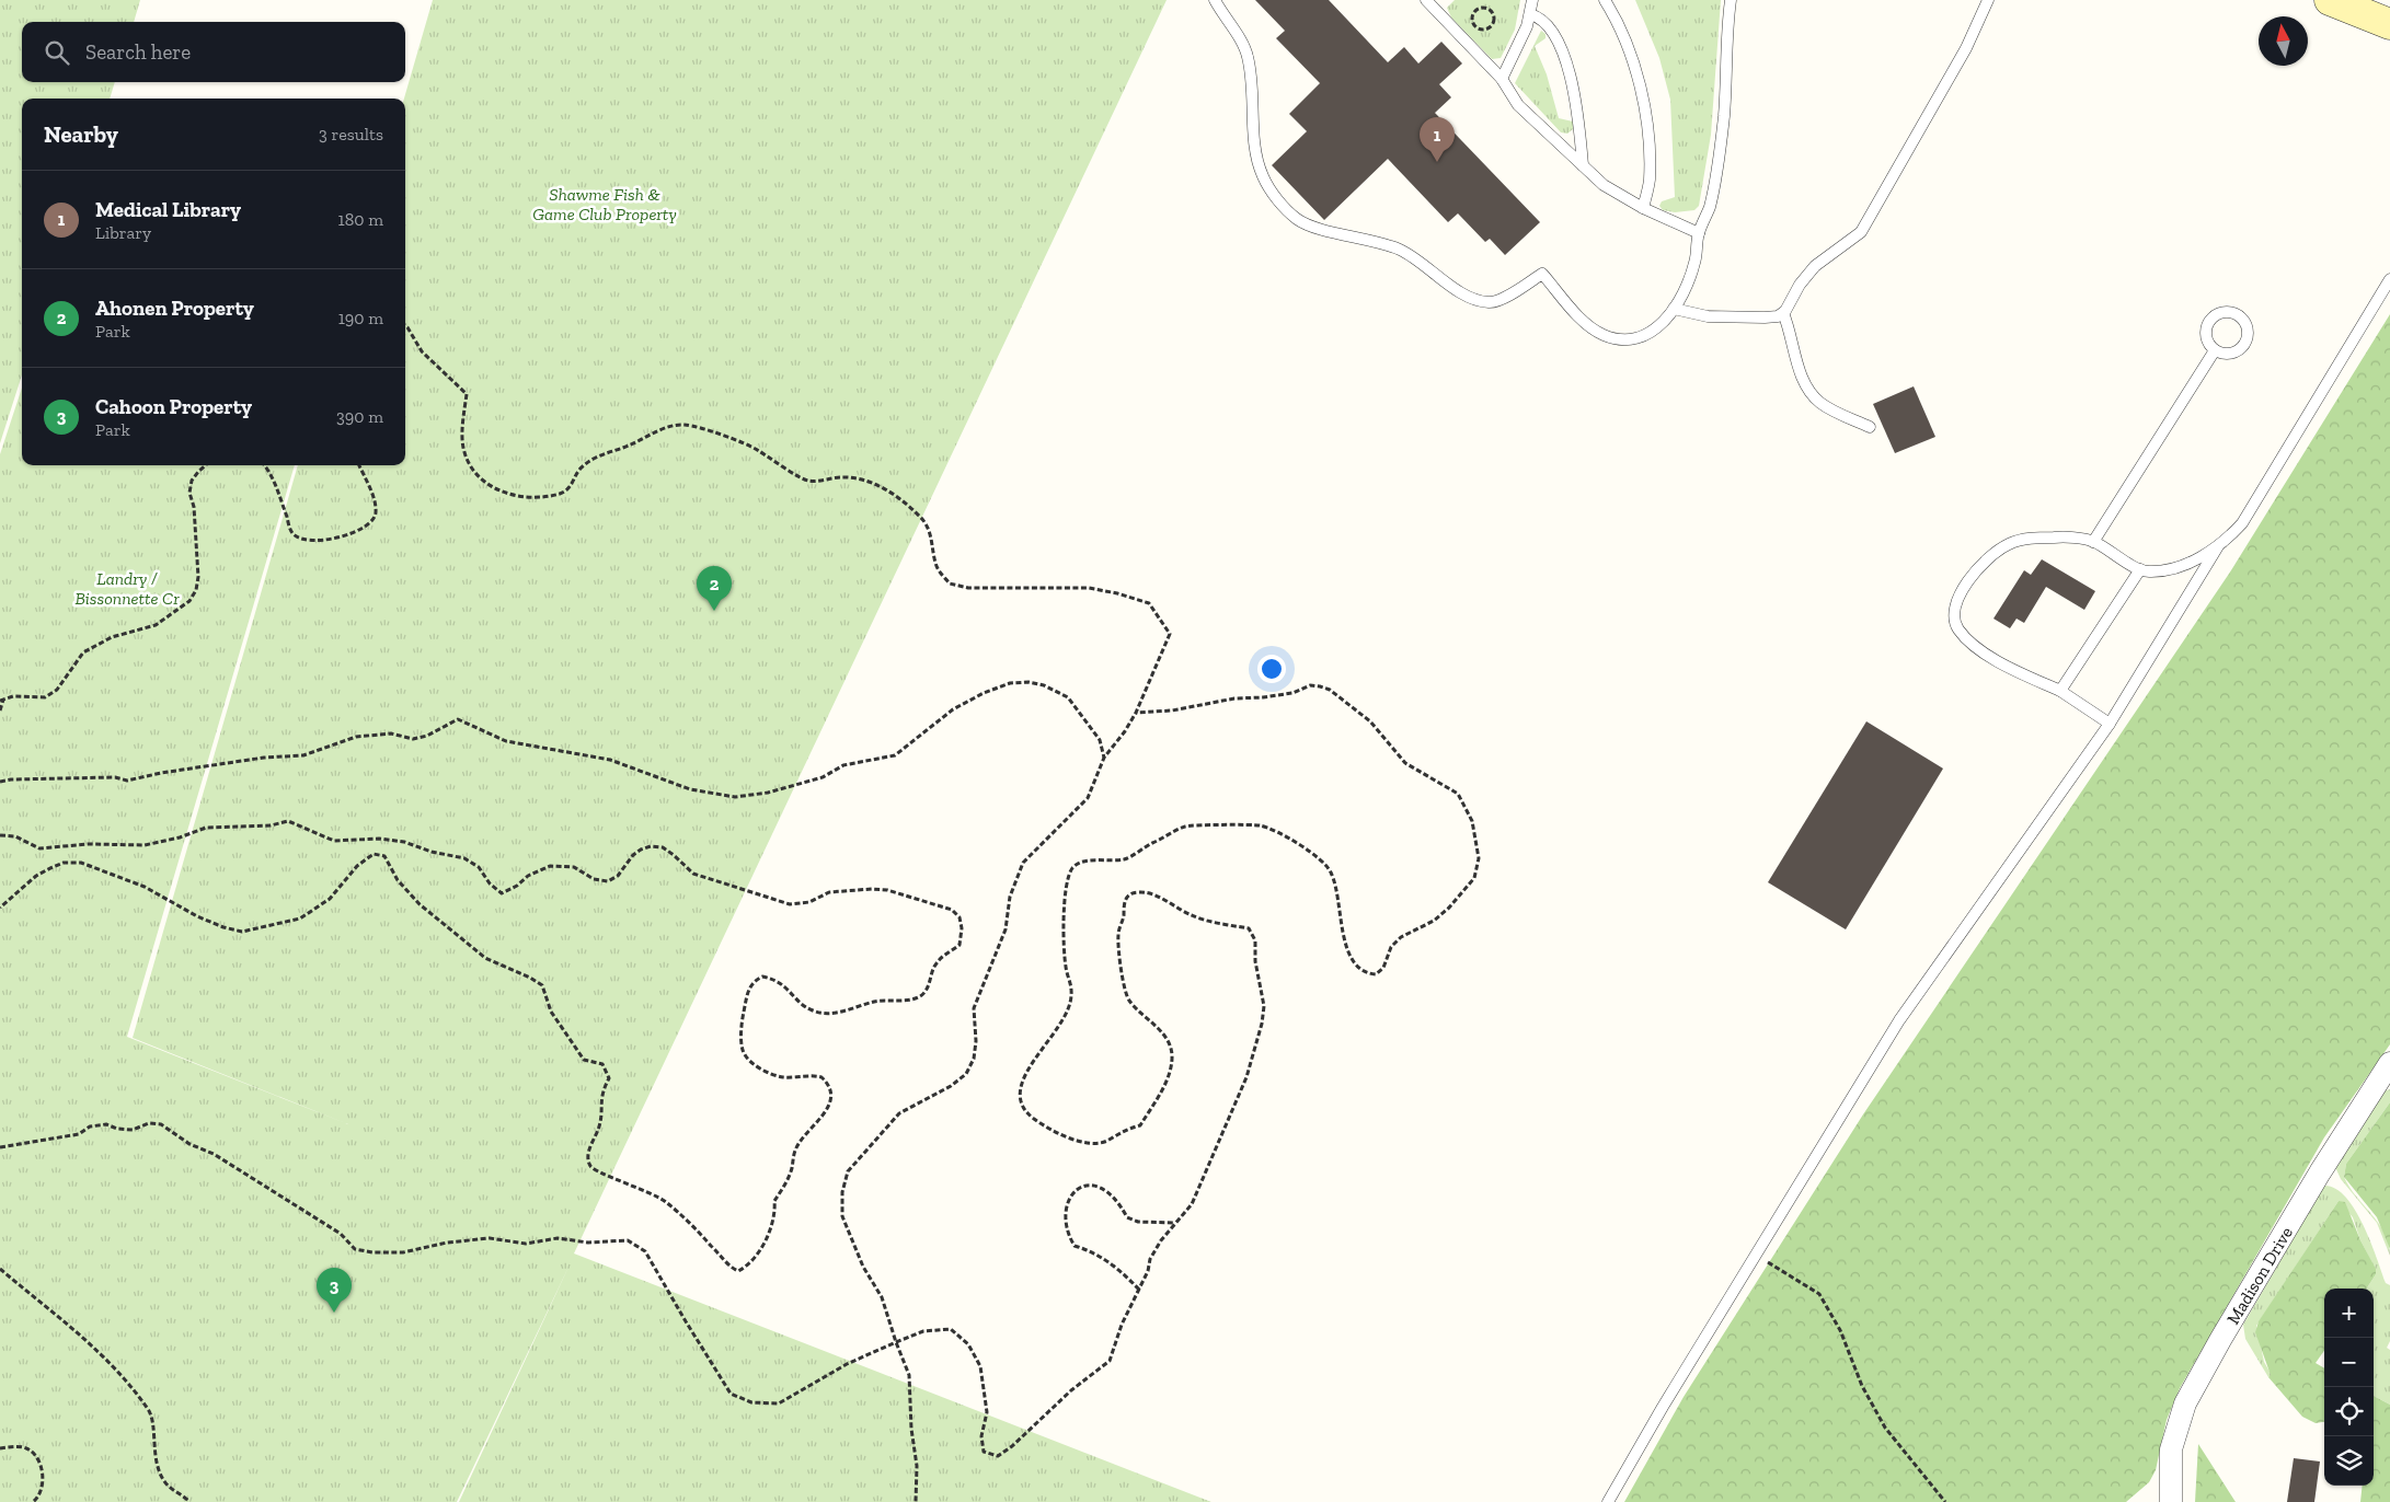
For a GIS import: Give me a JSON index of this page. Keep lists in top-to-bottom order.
{
  "streets": {
    "street": ["Madison Drive"]
  },
  "parks": ["Shawme Fish & Game Club Property", "Landry / Bissonnette Cr"],
  "north": "top",
  "page": {
    "search": "Search here",
    "heading": ["Nearby", "3 results"],
    "pins": ["1", "2", "3"],
    "list": [
      {
        "mark": "1",
        "name": "Medical Library",
        "note": "Library",
        "value": "180 m"
      },
      {
        "mark": "2",
        "name": "Ahonen Property",
        "note": "Park",
        "value": "190 m"
      },
      {
        "mark": "3",
        "name": "Cahoon Property",
        "note": "Park",
        "value": "390 m"
      }
    ],
    "map_buttons": ["+", "−"]
  }
}
